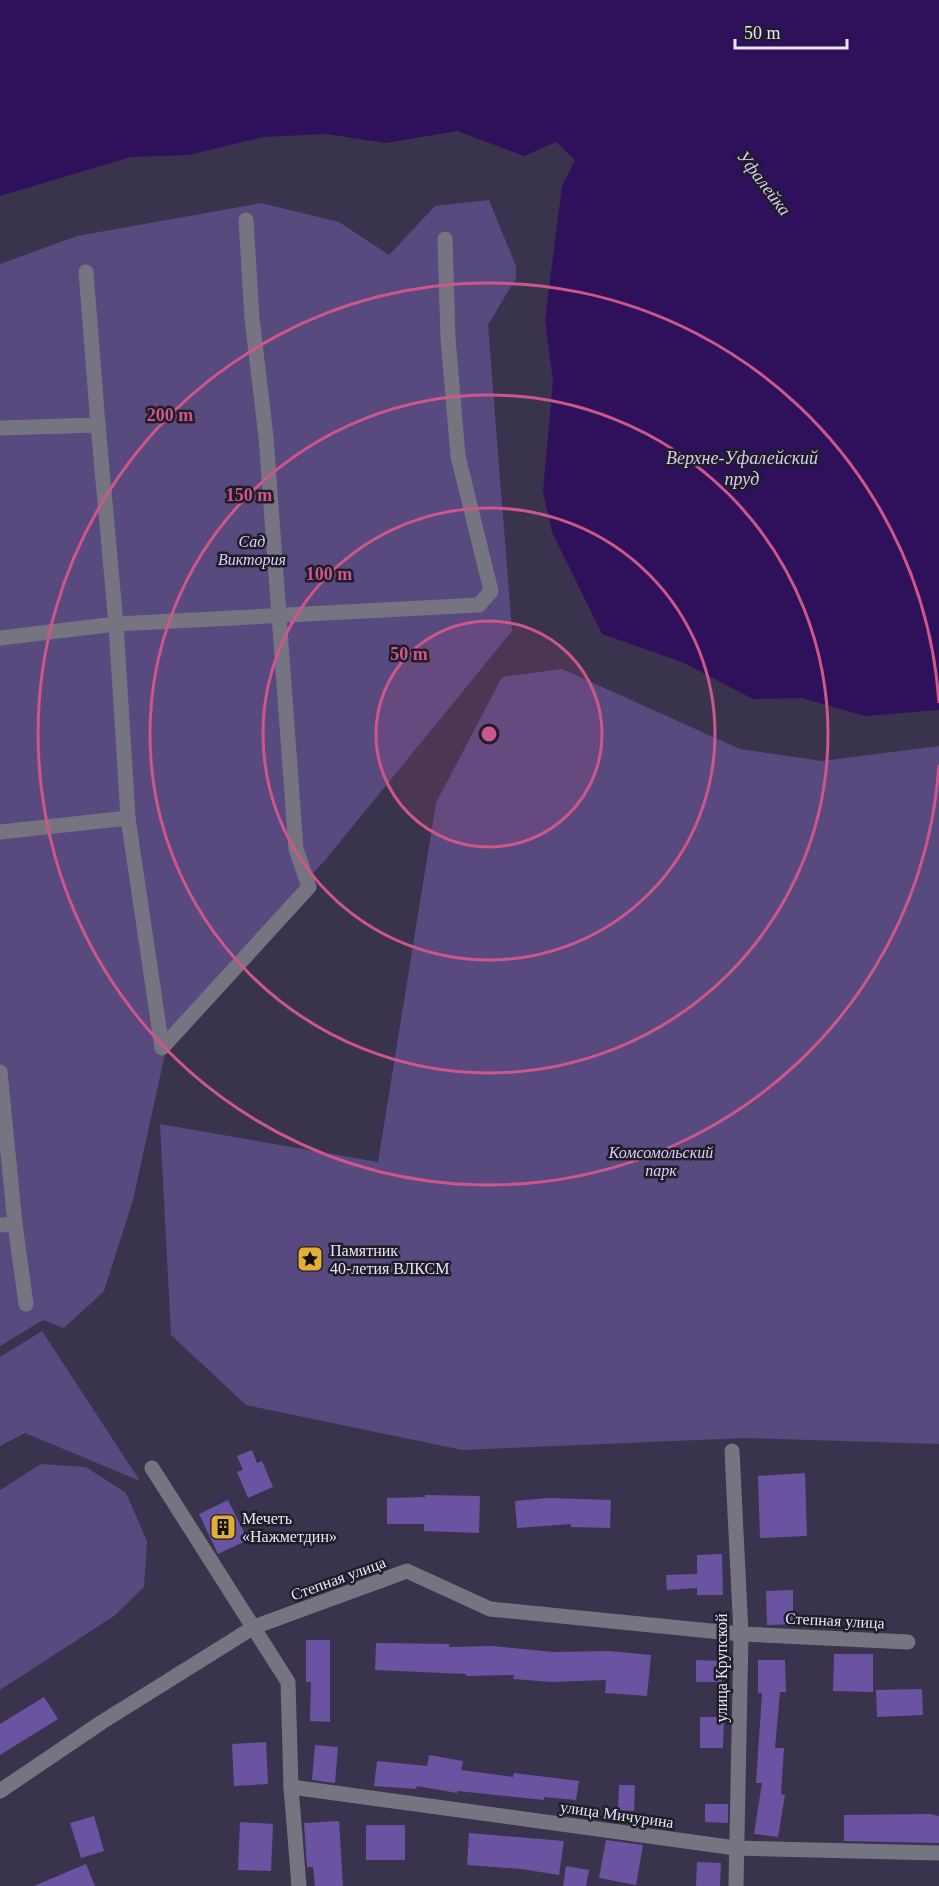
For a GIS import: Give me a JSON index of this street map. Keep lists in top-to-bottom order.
{
  "streets": {
    "street": ["Степная улица", "улица Крупской", "улица Мичурина"]
  },
  "crossings": [
    ["Степная улица", "улица Крупской"],
    ["улица Крупской", "улица Мичурина"]
  ],
  "water": ["Уфалейка", "Верхне-Уфалейский пруд"],
  "parks": ["Сад Виктория", "Комсомольский парк"],
  "places": {
    "place": ["Памятник 40-летия ВЛКСМ"],
    "building": ["Мечеть «Нажметдин»"]
  },
  "scale_bar": "50 m",
  "rings": [
    "200 m",
    "150 m",
    "100 m",
    "50 m"
  ]
}
